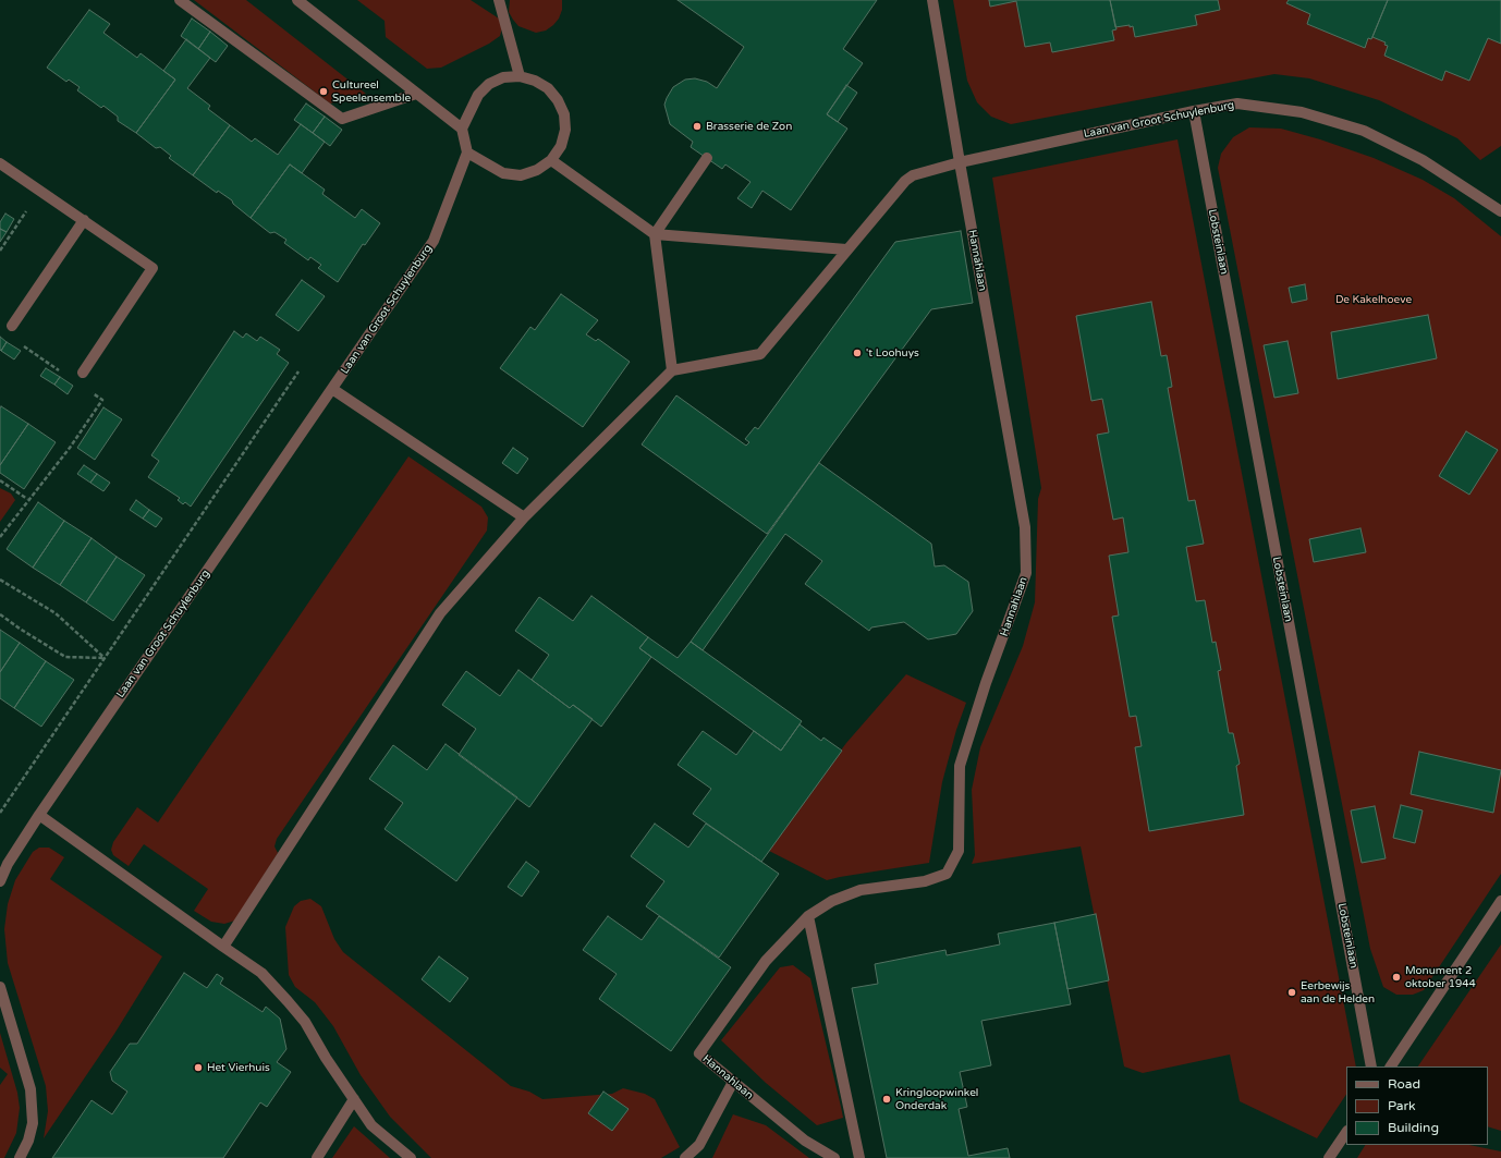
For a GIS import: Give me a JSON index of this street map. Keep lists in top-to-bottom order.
{
  "streets": {
    "street": ["Laan van Groot Schuylenburg", "Lobsteinlaan", "Hannahlaan"]
  },
  "crossings": [
    ["Laan van Groot Schuylenburg", "Lobsteinlaan"],
    ["Laan van Groot Schuylenburg", "Hannahlaan"]
  ],
  "parks": ["De Kakelhoeve"],
  "places": [
    "Cultureel Speelensemble",
    "Brasserie de Zon",
    "'t Loohuys",
    "Monument 2 oktober 1944",
    "Eerbewijs aan de Helden",
    "Het Vierhuis",
    "Kringloopwinkel Onderdak"
  ],
  "legend": ["Road", "Park", "Building"]
}
